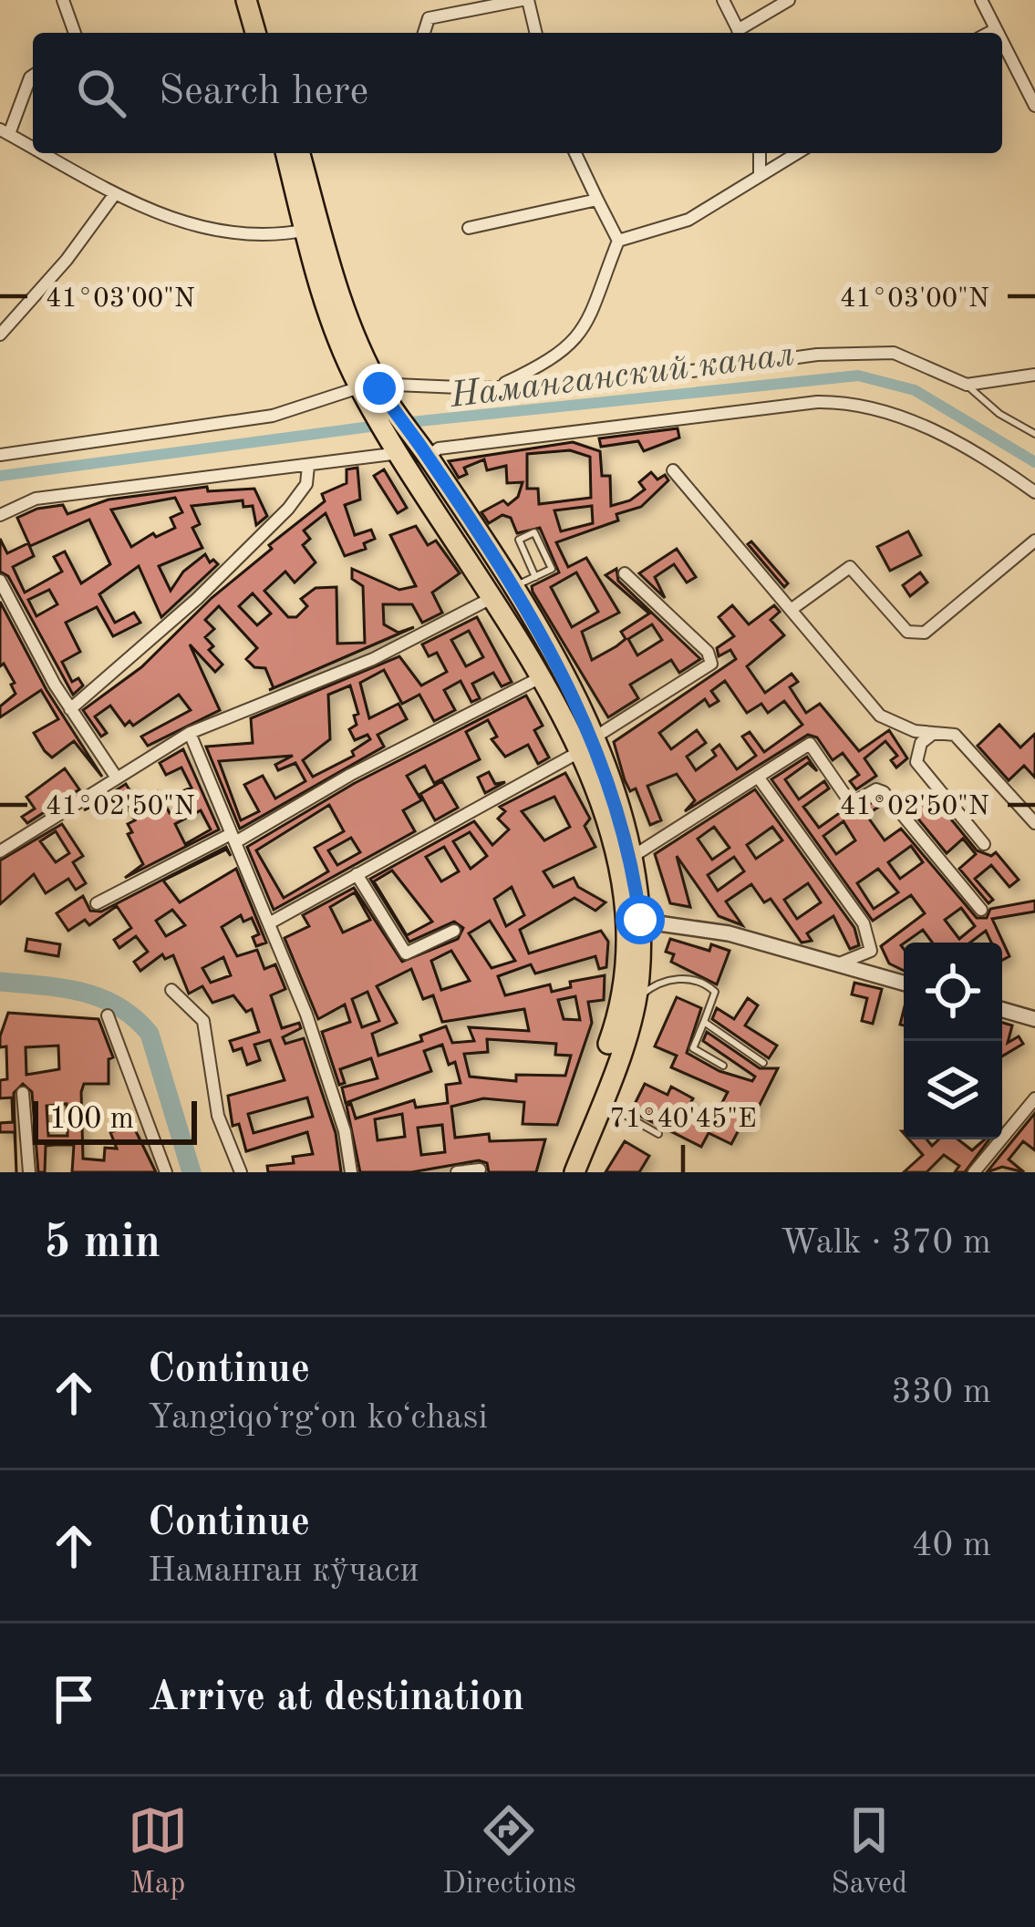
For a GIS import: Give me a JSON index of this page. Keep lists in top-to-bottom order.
{
  "water": ["Наманганский канал"],
  "scale_bar": "100 m",
  "page": {
    "search": "Search here",
    "scale": "100 m",
    "heading": ["5 min", "Walk · 370 m"],
    "list": [
      ["Continue", "Yangiqoʻrgʻon koʻchasi", "330 m"],
      ["Continue", "Наманган кўчаси", "40 m"],
      "Arrive at destination"
    ],
    "nav": ["Map", "Directions", "Saved"]
  },
  "coordinates": ["41°03'00\"N", "41°02'50\"N", "71°40'45\"E"]
}
